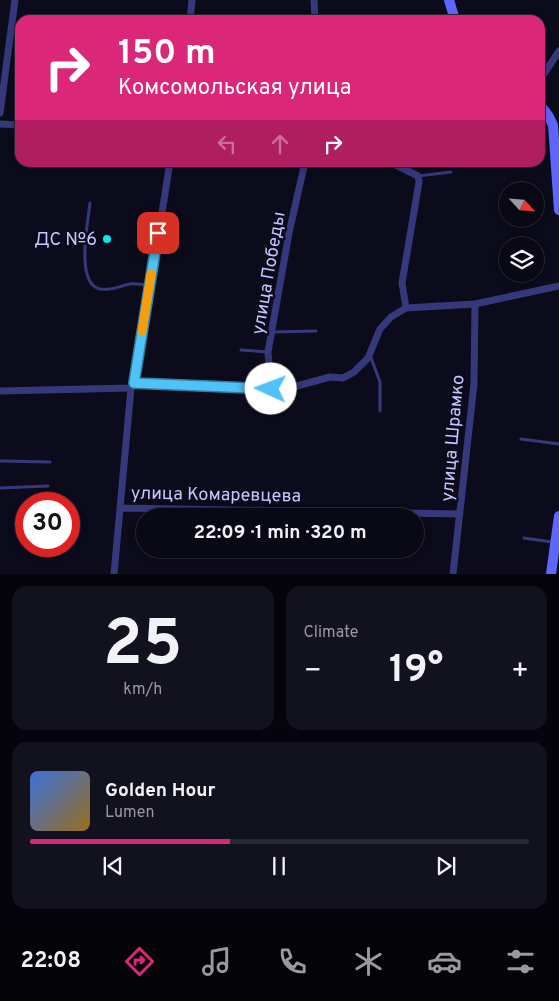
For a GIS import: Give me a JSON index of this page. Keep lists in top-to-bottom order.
{
  "streets": {
    "street": ["улица Победы", "улица Шрамко", "улица Комаревцева"]
  },
  "crossings": [
    ["улица Шрамко", "улица Комаревцева"]
  ],
  "places": ["ДС №6"],
  "north": "bottom right",
  "page": {
    "turn": ["150 m", "Комсомольская улица"],
    "limit": "30",
    "trip": "22:09 · 1 min · 320 m",
    "tile": [
      ["25", "km/h"],
      "Climate"
    ],
    "heat": ["−", "19°", "+"],
    "song": ["Golden Hour", "Lumen"],
    "tabs": "22:08"
  }
}
